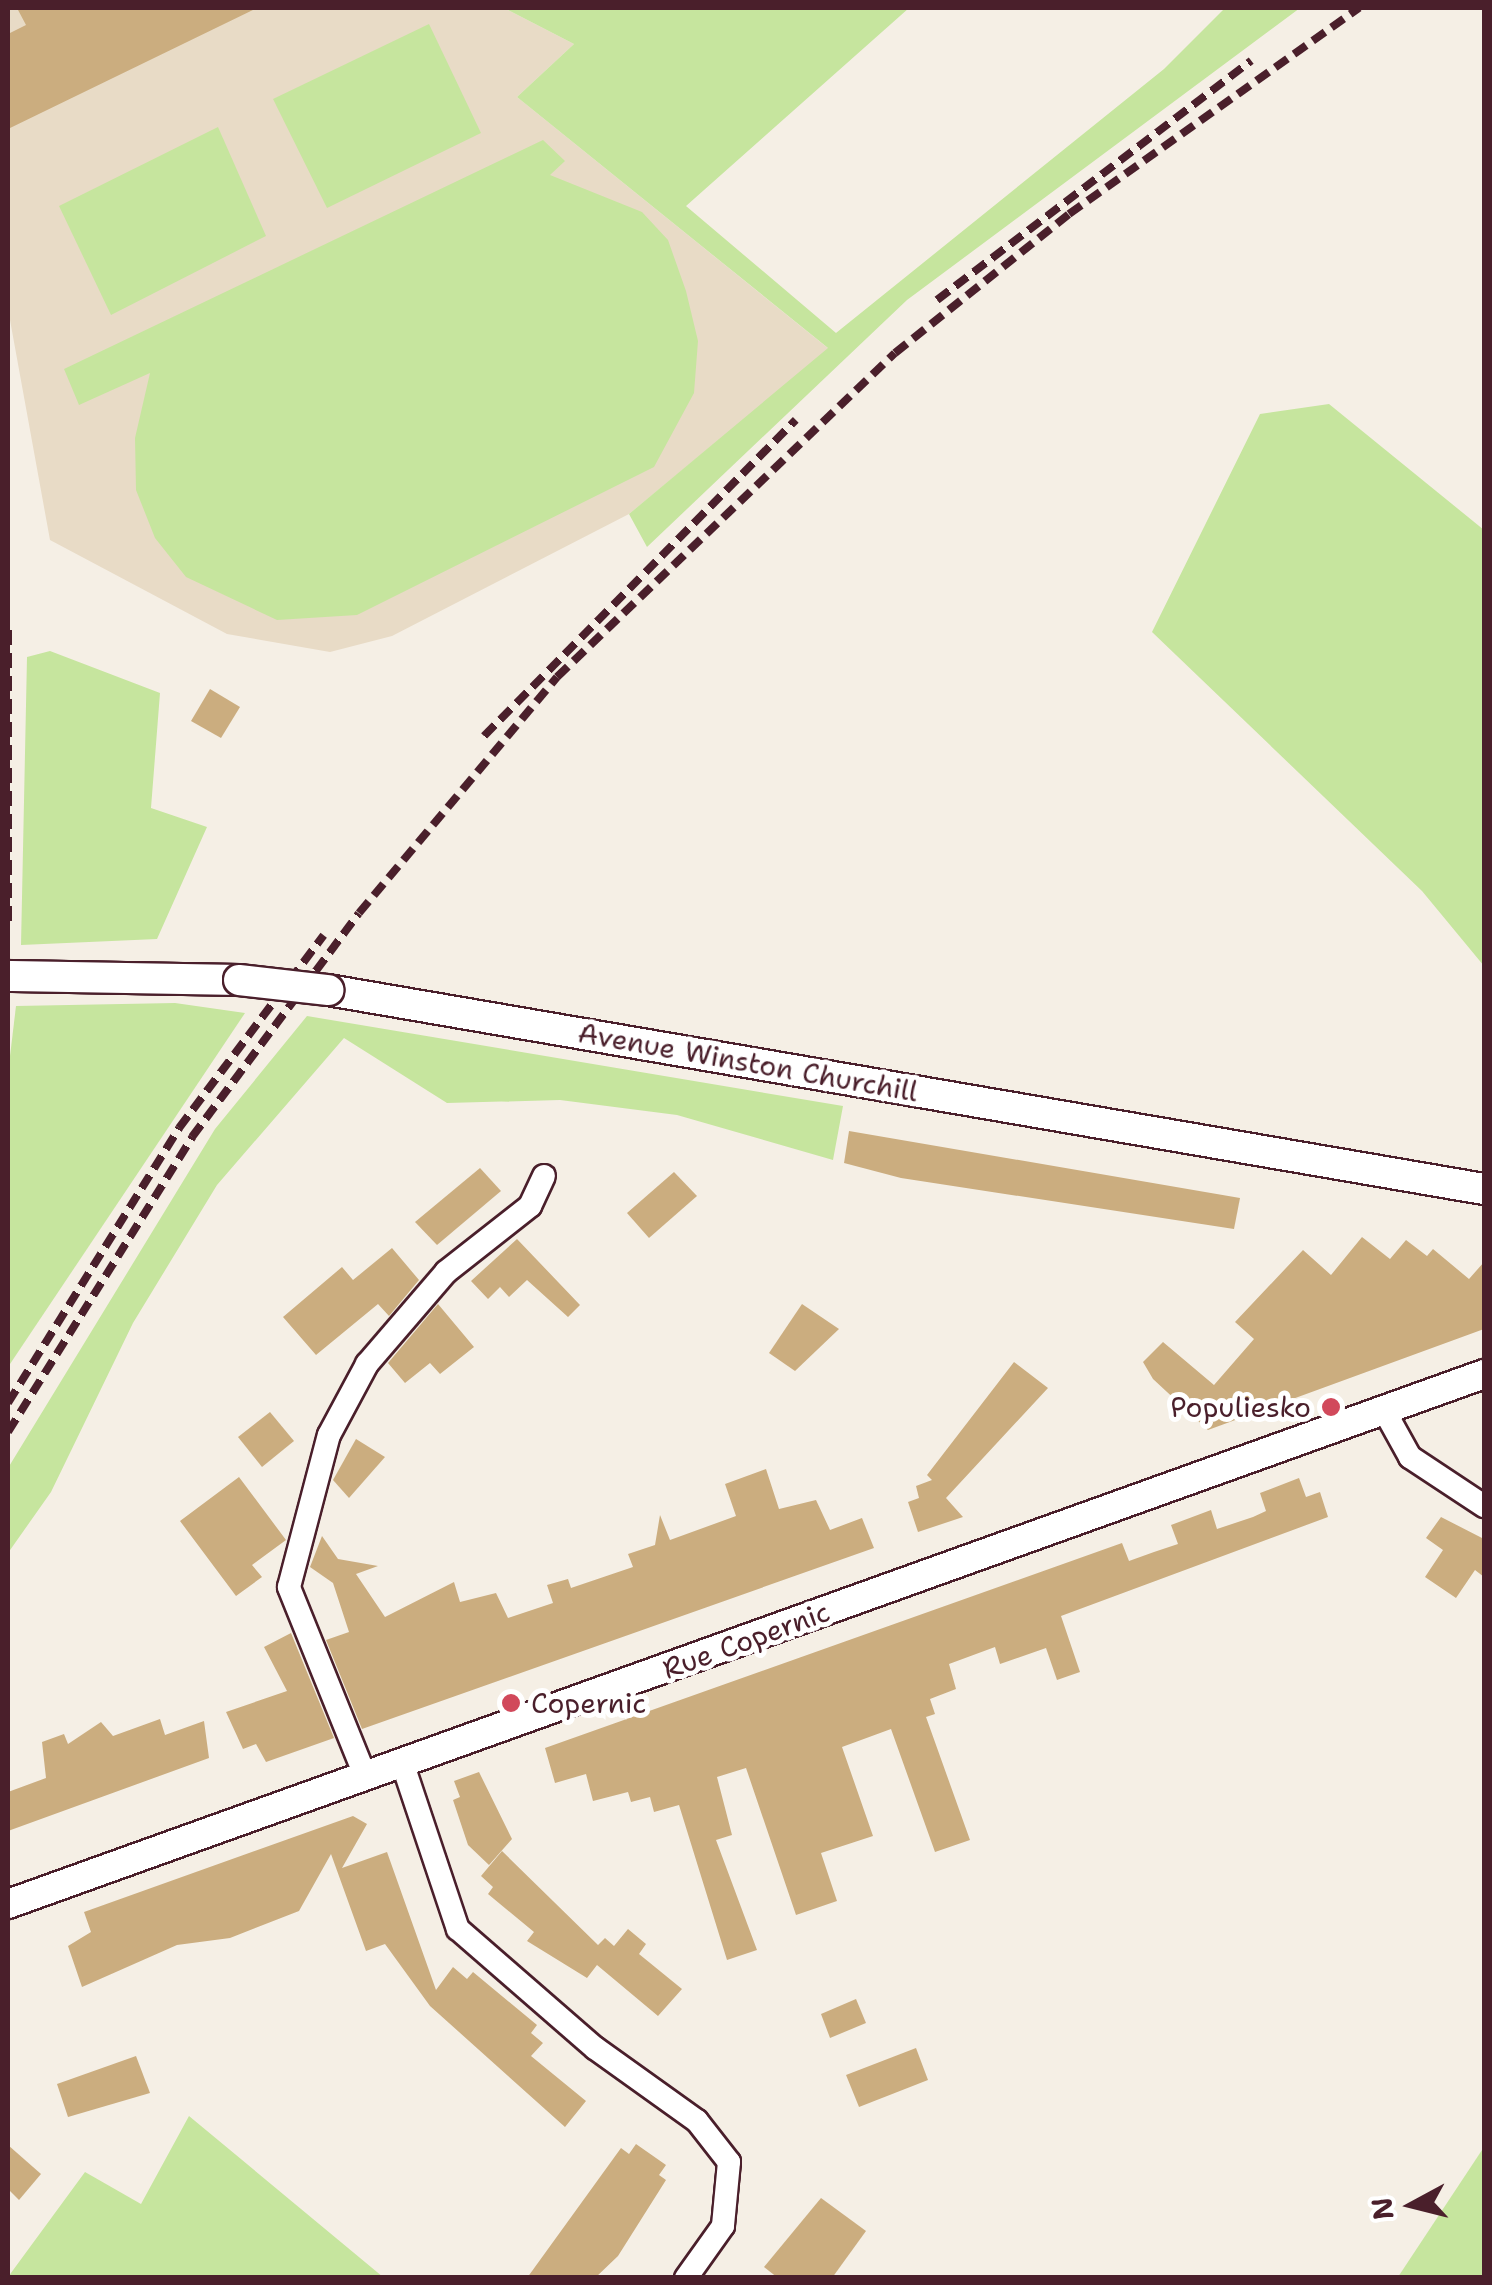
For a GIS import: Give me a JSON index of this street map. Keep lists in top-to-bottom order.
{
  "streets": {
    "main road": ["Avenue Winston Churchill"],
    "street": ["Rue Copernic"]
  },
  "places": ["Populiesko", "Copernic"],
  "north": "left"
}
